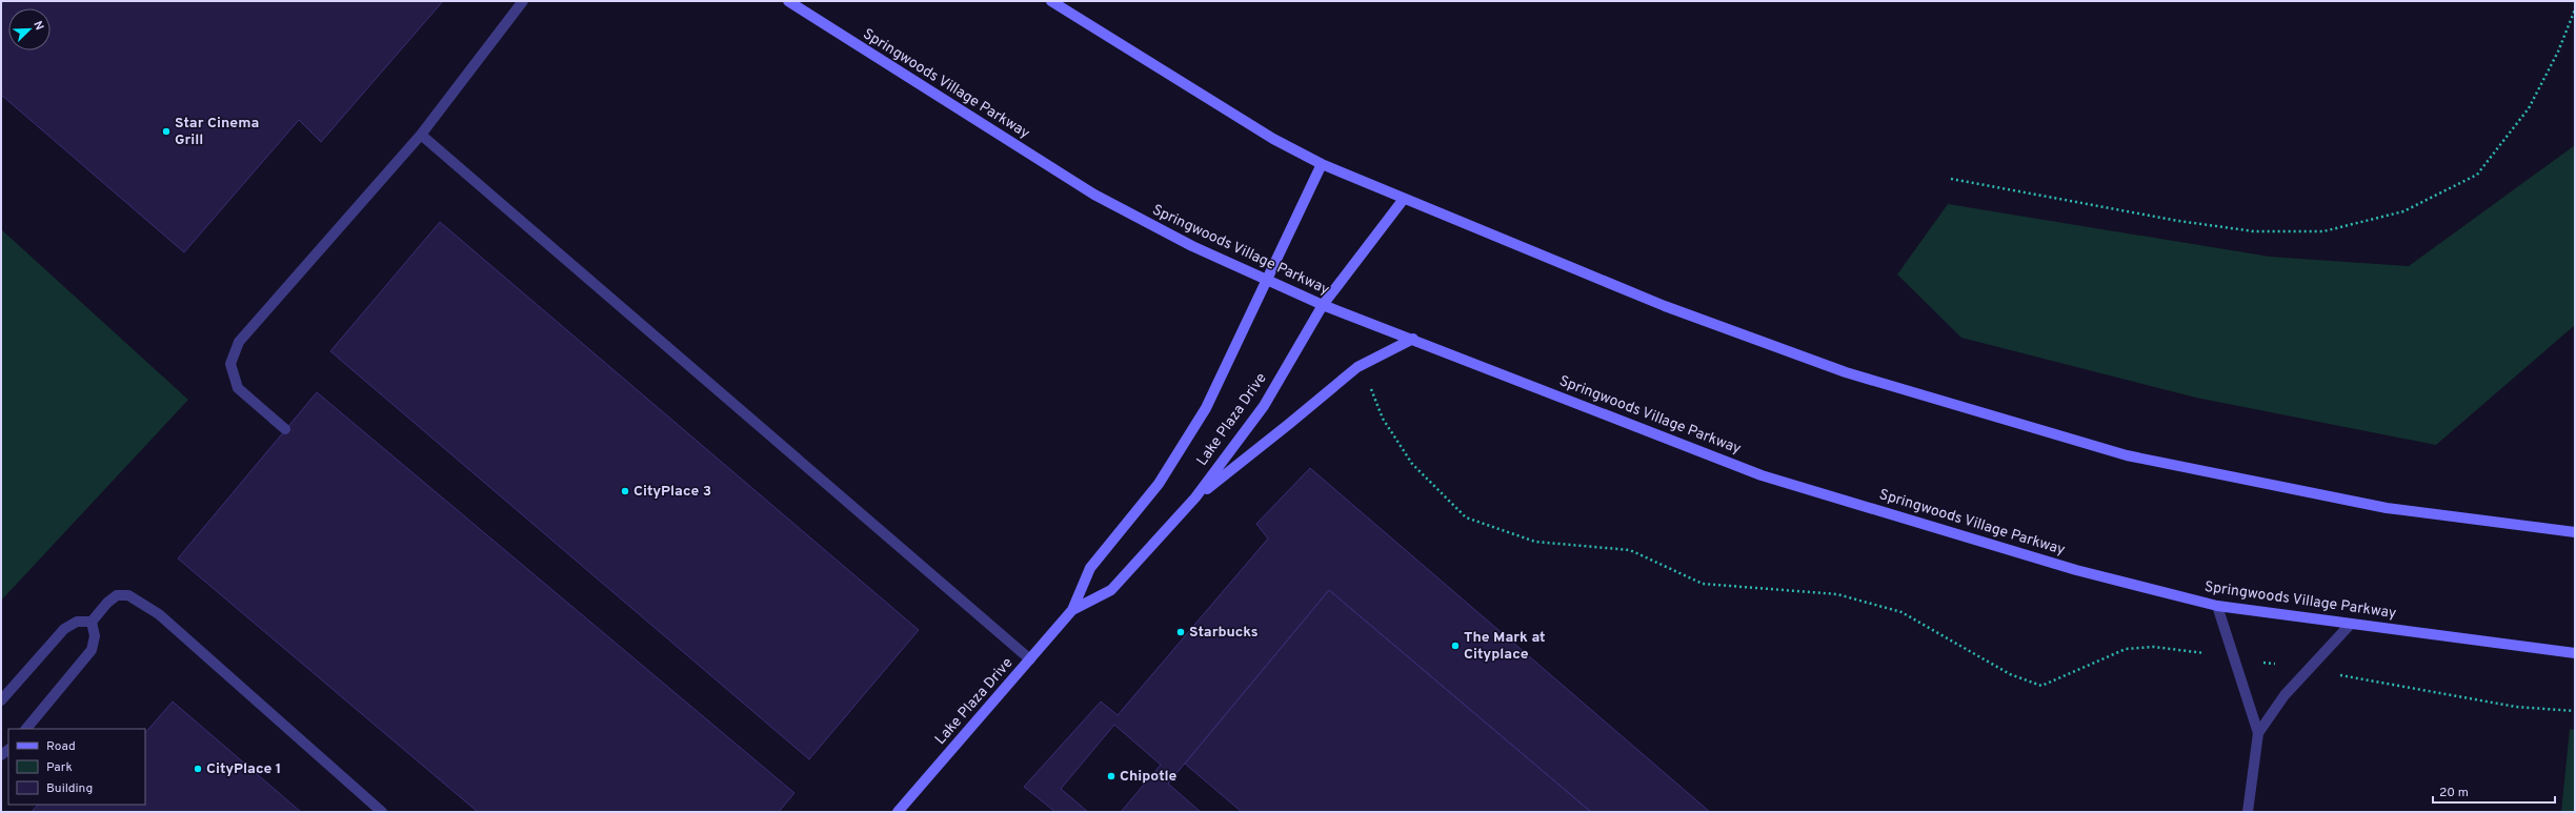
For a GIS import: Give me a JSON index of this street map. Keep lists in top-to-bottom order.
{
  "streets": {
    "main road": ["Springwoods Village Parkway", "Lake Plaza Drive"]
  },
  "crossings": [
    ["Springwoods Village Parkway", "Lake Plaza Drive"]
  ],
  "places": [
    "Star Cinema Grill",
    "CityPlace 3",
    "Starbucks",
    "The Mark at Cityplace",
    "CityPlace 1",
    "Chipotle"
  ],
  "legend": ["Road", "Park", "Building"],
  "scale_bar": "20 m",
  "north": "top right"
}
